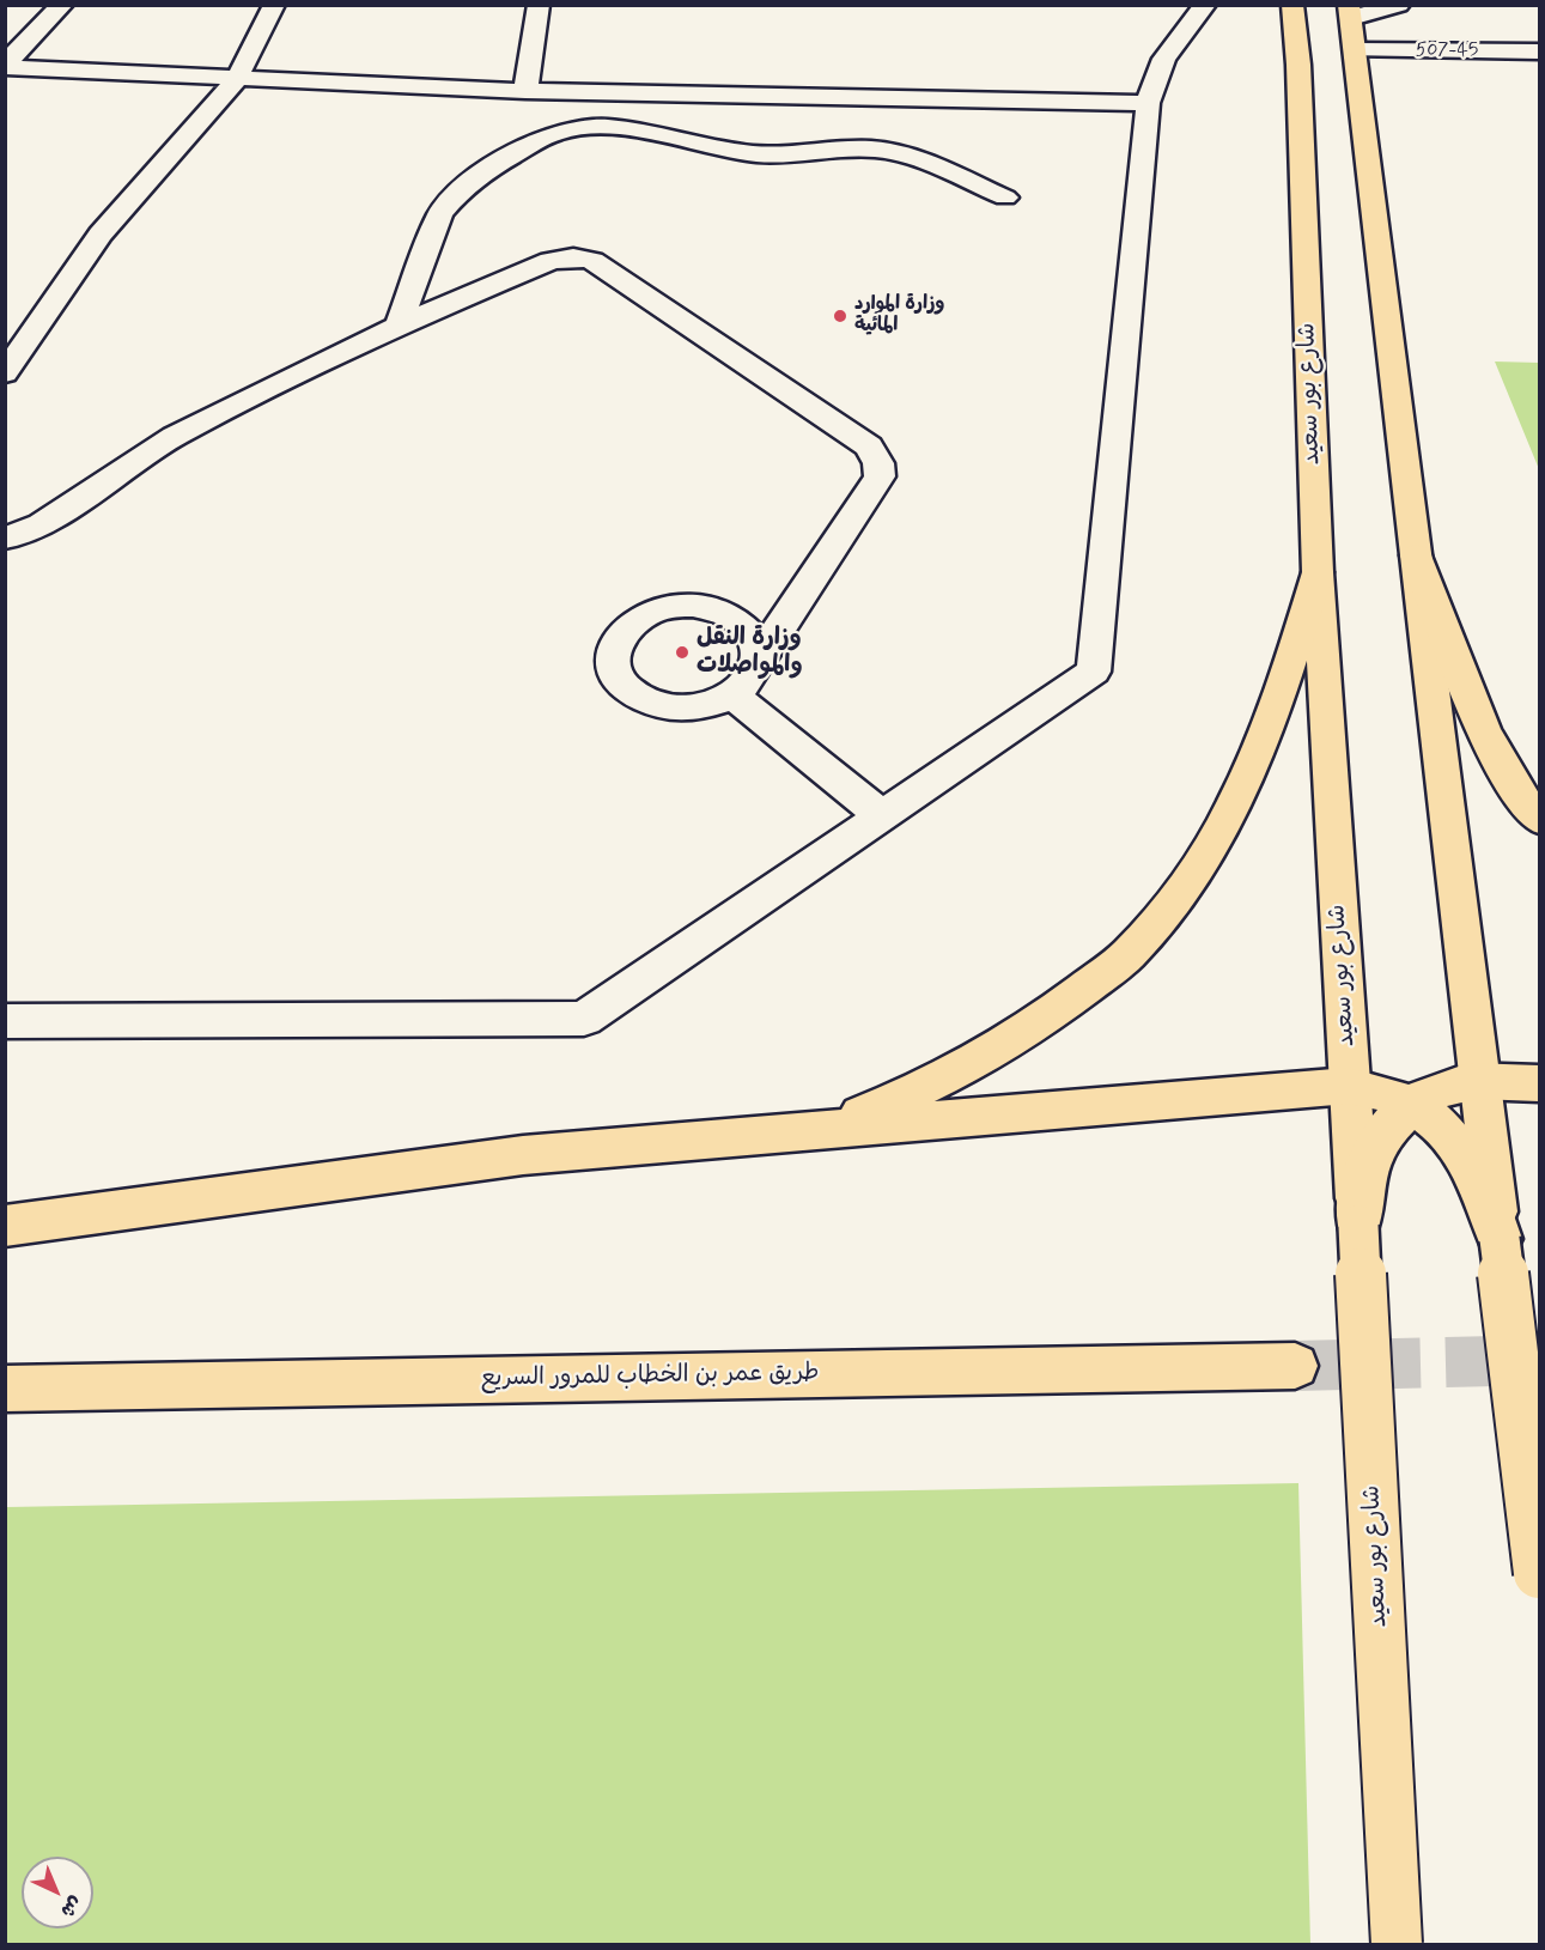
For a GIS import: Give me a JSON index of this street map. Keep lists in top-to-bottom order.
{
  "streets": {
    "main road": ["شارع بور سعيد", "طريق عمر بن الخطاب للمرور السريع"],
    "street": ["507-45"]
  },
  "places": ["وزارة الموارد المائية", "وزارة النقل والمواصلات"],
  "north": "bottom right"
}
